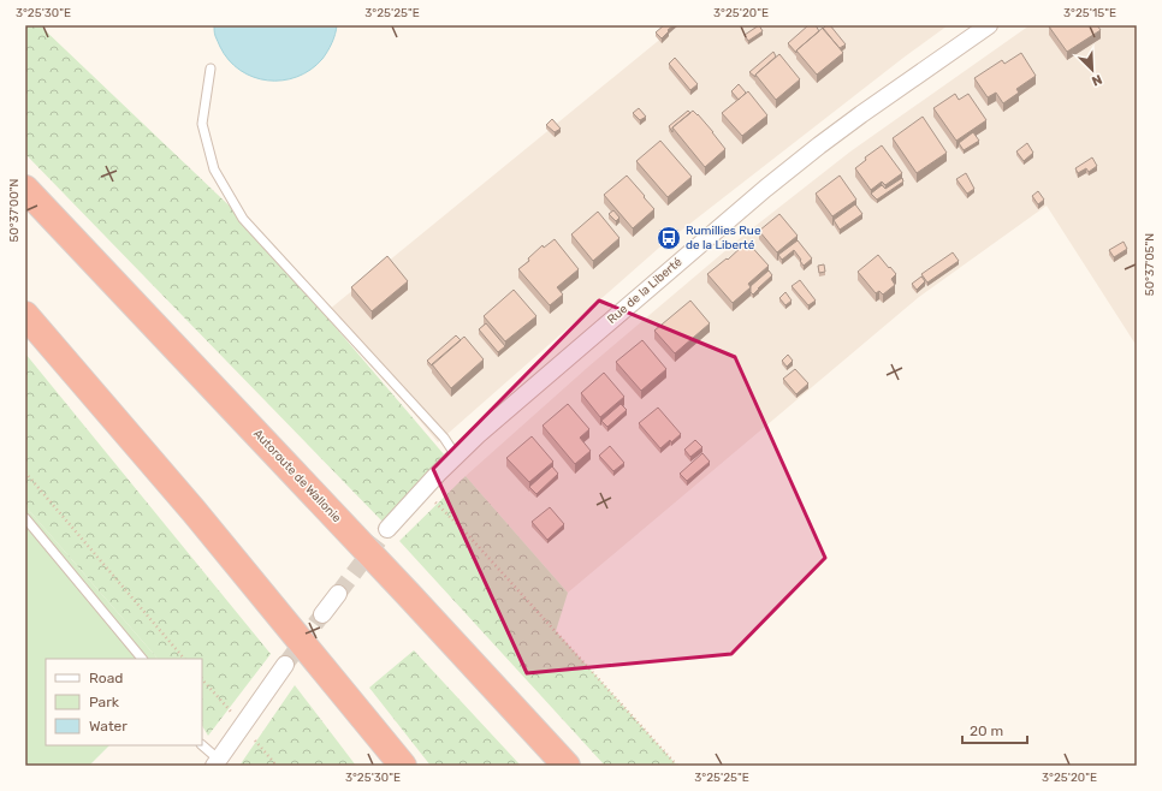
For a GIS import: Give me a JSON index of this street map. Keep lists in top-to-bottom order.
{
  "streets": {
    "highway": ["Autoroute de Wallonie"],
    "street": ["Rue de la Liberté"]
  },
  "places": {
    "bus stop": ["Rumillies Rue de la Liberté"]
  },
  "legend": ["Road", "Park", "Water"],
  "scale_bar": "20 m",
  "north": "bottom right",
  "coordinates": [
    "3°25'30\"E",
    "3°25'25\"E",
    "3°25'20\"E",
    "3°25'15\"E",
    "50°37'00\"N",
    "50°37'05\"N"
  ]
}
